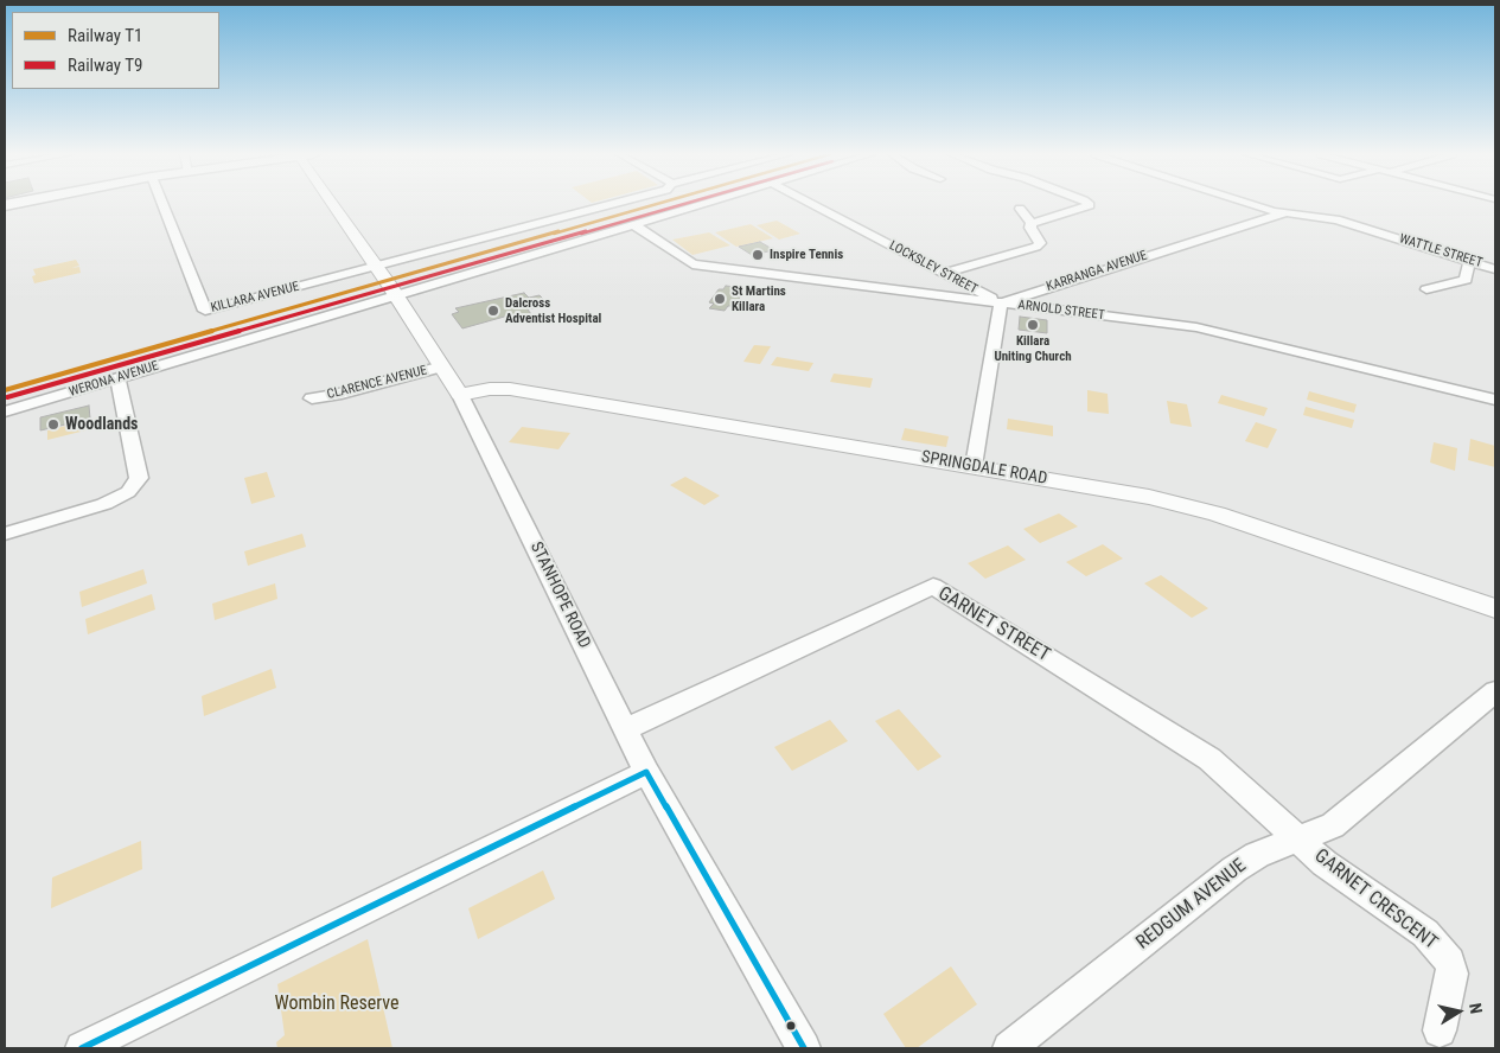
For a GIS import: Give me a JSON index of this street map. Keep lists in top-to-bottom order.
{
  "streets": {
    "main road": ["SPRINGDALE ROAD", "STANHOPE ROAD"],
    "street": [
      "WATTLE STREET",
      "LOCKSLEY STREET",
      "KARRANGA AVENUE",
      "KILLARA AVENUE",
      "ARNOLD STREET",
      "WERONA AVENUE",
      "CLARENCE AVENUE",
      "GARNET STREET",
      "GARNET CRESCENT",
      "REDGUM AVENUE"
    ]
  },
  "crossings": [
    ["WATTLE STREET", "KARRANGA AVENUE"],
    ["LOCKSLEY STREET", "KARRANGA AVENUE"],
    ["LOCKSLEY STREET", "ARNOLD STREET"],
    ["KARRANGA AVENUE", "ARNOLD STREET"],
    ["KILLARA AVENUE", "STANHOPE ROAD"],
    ["ARNOLD STREET", "WERONA AVENUE"],
    ["WERONA AVENUE", "STANHOPE ROAD"],
    ["CLARENCE AVENUE", "STANHOPE ROAD"],
    ["SPRINGDALE ROAD", "STANHOPE ROAD"],
    ["STANHOPE ROAD", "GARNET STREET"],
    ["GARNET STREET", "GARNET CRESCENT"],
    ["GARNET STREET", "REDGUM AVENUE"],
    ["GARNET CRESCENT", "REDGUM AVENUE"]
  ],
  "parks": ["Wombin Reserve"],
  "places": [
    "Inspire Tennis",
    "St Martins Killara",
    "Dalcross Adventist Hospital",
    "Killara Uniting Church",
    "Woodlands"
  ],
  "lines": ["rail line T1", "rail line T9"],
  "legend": ["Railway T1", "Railway T9"],
  "north": "right"
}
